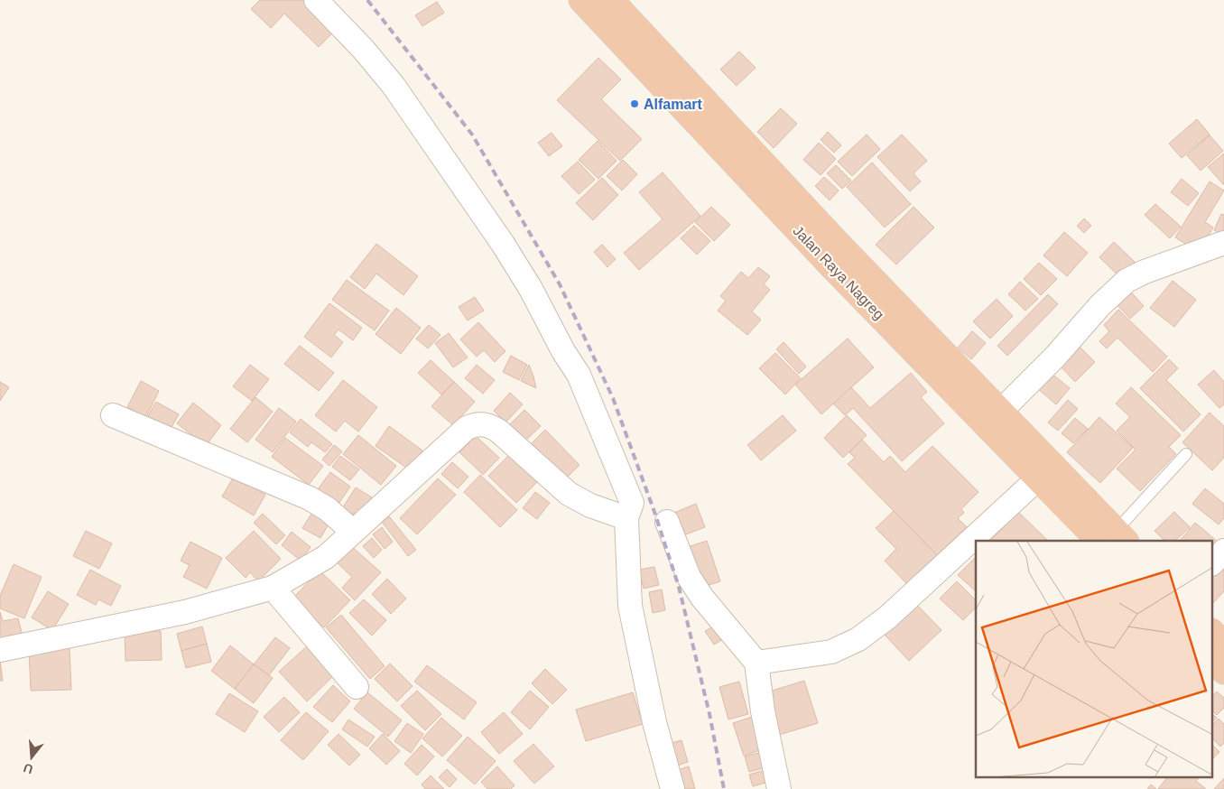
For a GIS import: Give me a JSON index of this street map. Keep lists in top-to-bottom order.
{
  "streets": {
    "highway": ["Jalan Raya Nagreg"]
  },
  "places": ["Alfamart"],
  "north": "bottom"
}
